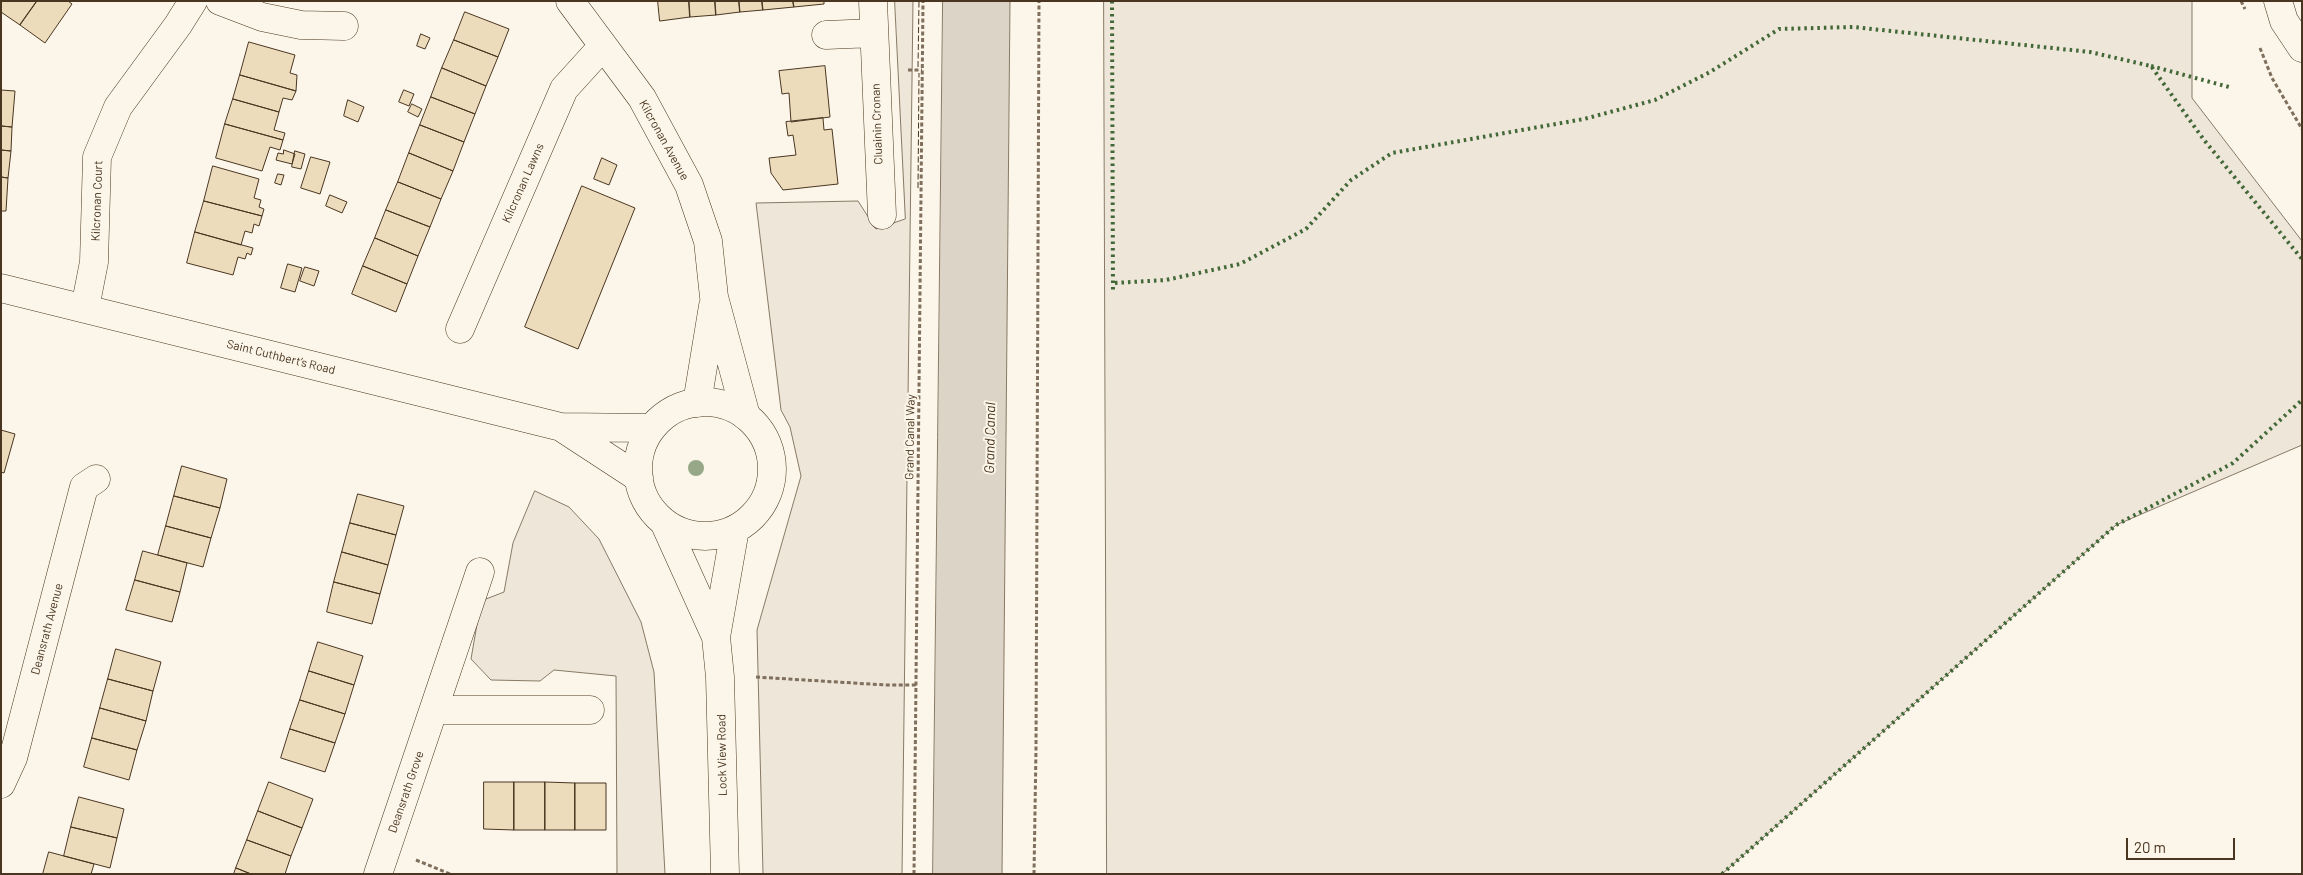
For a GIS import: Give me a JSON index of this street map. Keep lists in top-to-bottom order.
{
  "streets": {
    "street": [
      "Cluainin Cronan",
      "Kilcronan Avenue",
      "Kilcronan Lawns",
      "Kilcronan Court",
      "Saint Cuthbert’s Road",
      "Deansrath Avenue",
      "Lock View Road",
      "Deansrath Grove"
    ],
    "path": ["Grand Canal Way"]
  },
  "crossings": [
    ["Kilcronan Avenue", "Kilcronan Lawns"],
    ["Kilcronan Avenue", "Saint Cuthbert’s Road"],
    ["Kilcronan Avenue", "Lock View Road"],
    ["Kilcronan Court", "Saint Cuthbert’s Road"],
    ["Saint Cuthbert’s Road", "Lock View Road"]
  ],
  "water": ["Grand Canal"],
  "scale_bar": "20 m"
}
